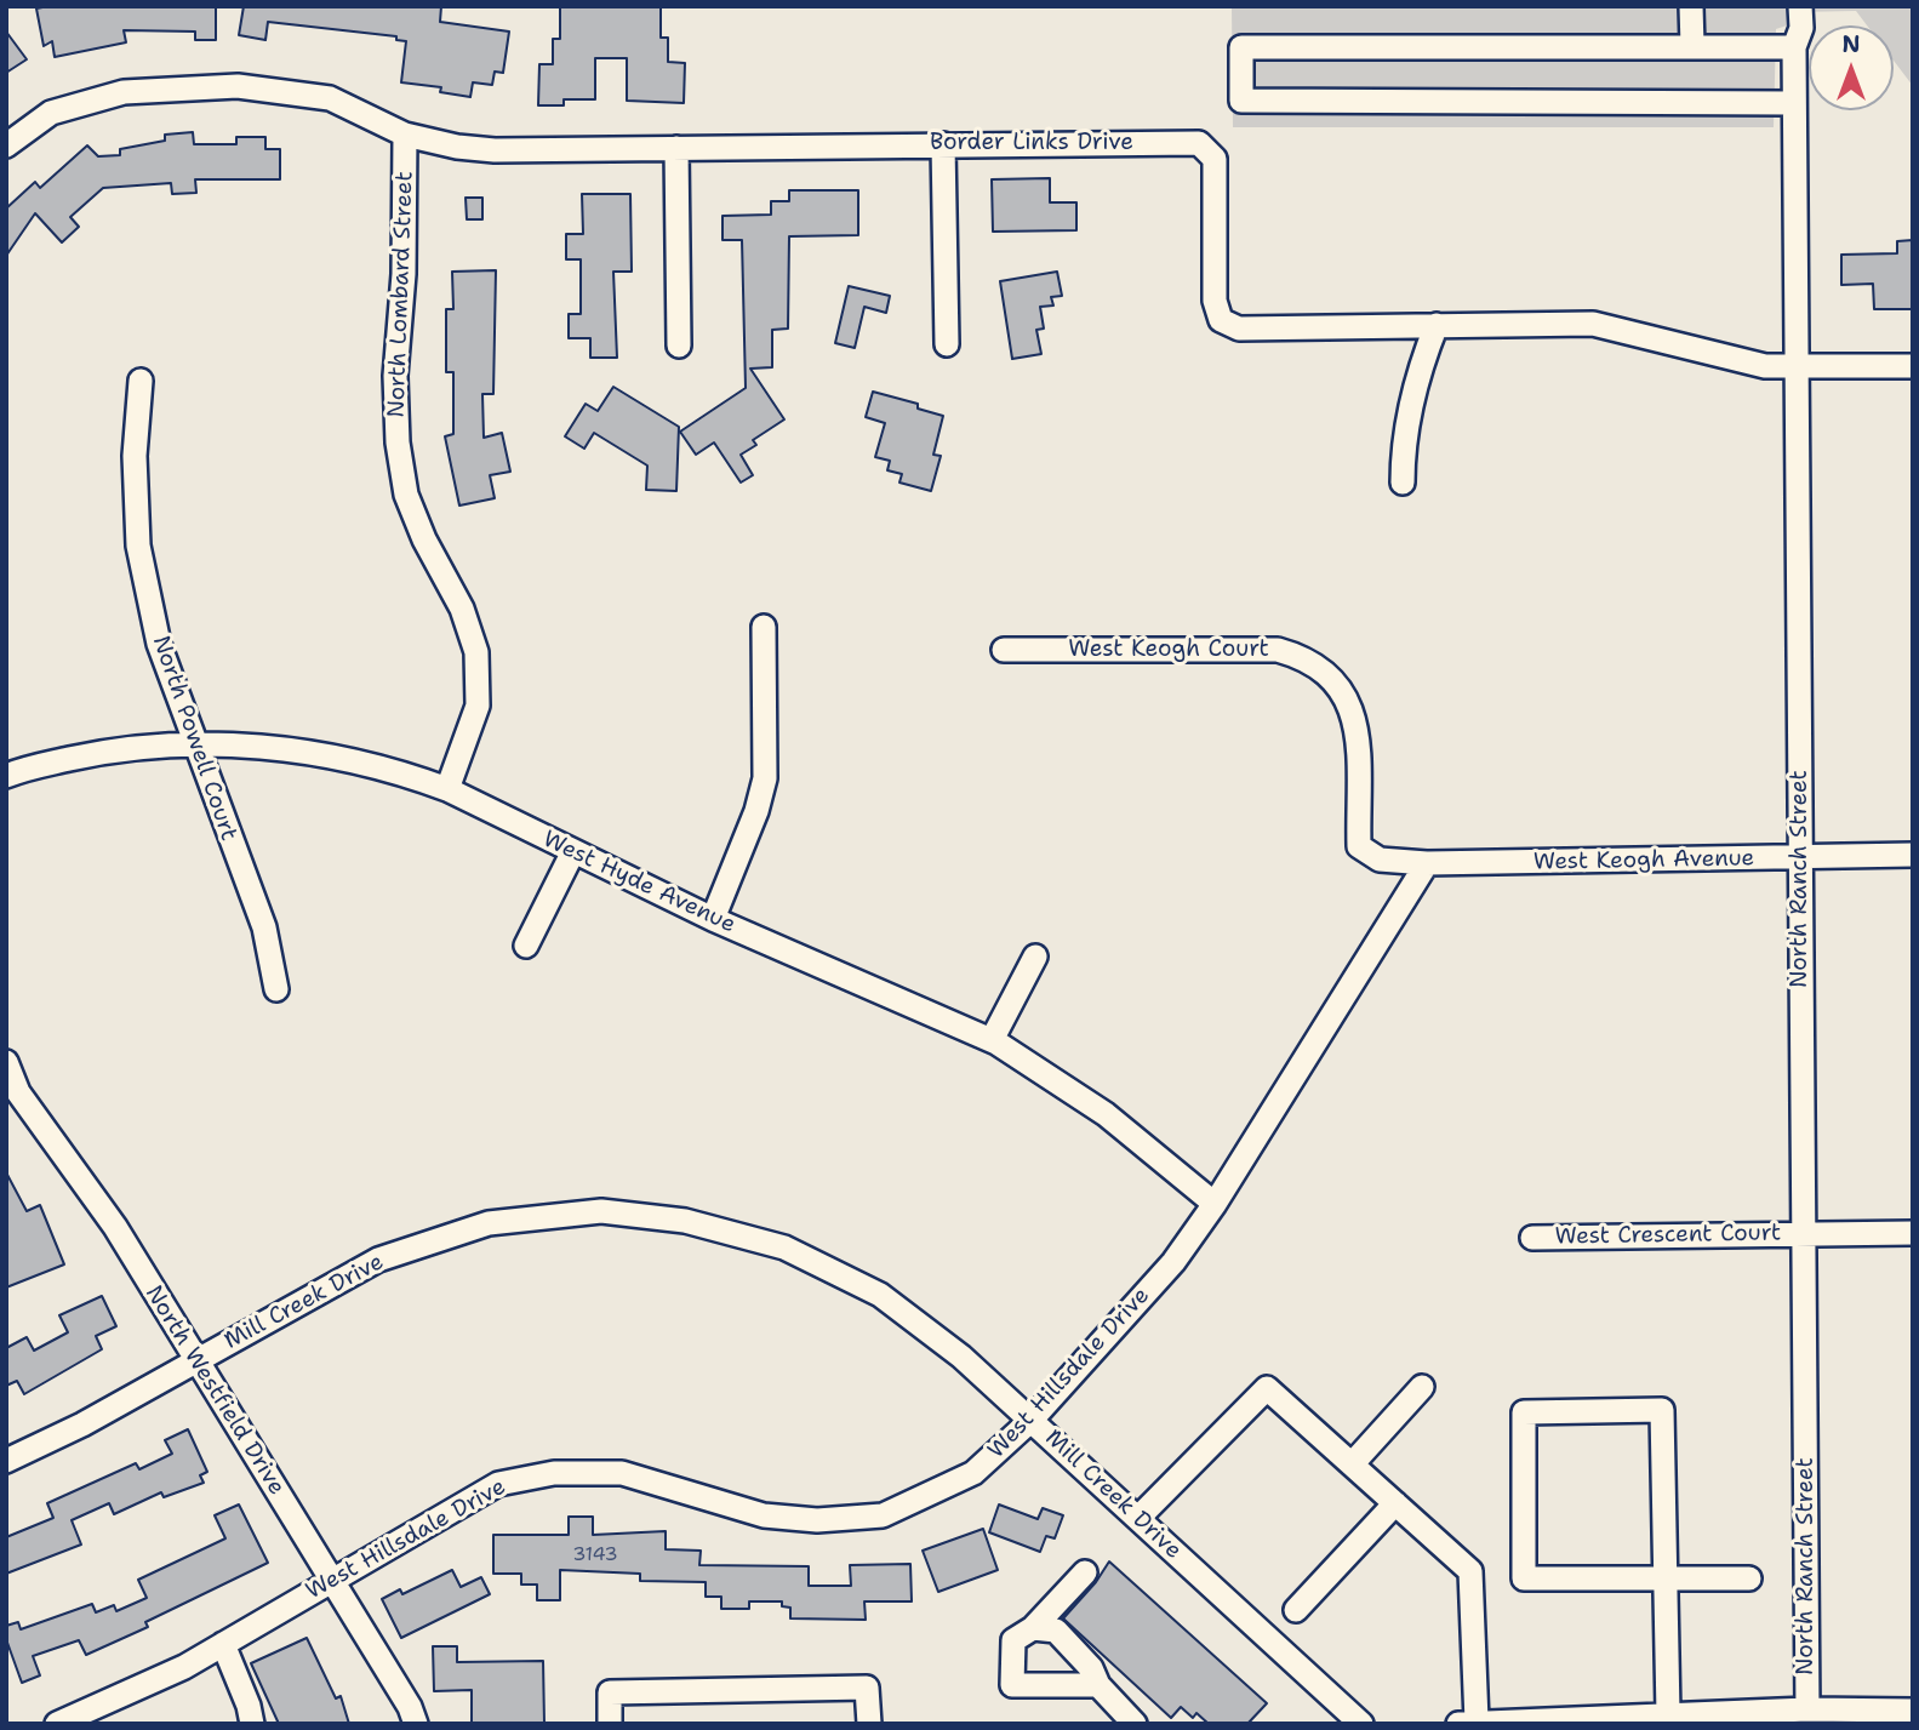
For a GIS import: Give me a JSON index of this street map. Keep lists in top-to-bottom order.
{
  "streets": {
    "street": [
      "Border Links Drive",
      "North Lombard Street",
      "West Keogh Court",
      "North Powell Court",
      "West Keogh Avenue",
      "North Ranch Street",
      "West Hyde Avenue",
      "West Crescent Court",
      "Mill Creek Drive",
      "West Hillsdale Drive",
      "North Westfield Drive"
    ]
  },
  "crossings": [
    ["Border Links Drive", "North Lombard Street"],
    ["Border Links Drive", "North Ranch Street"],
    ["North Lombard Street", "West Hyde Avenue"],
    ["West Keogh Court", "West Keogh Avenue"],
    ["West Keogh Court", "West Hillsdale Drive"],
    ["North Powell Court", "West Hyde Avenue"],
    ["West Keogh Avenue", "North Ranch Street"],
    ["West Keogh Avenue", "West Hillsdale Drive"],
    ["North Ranch Street", "West Crescent Court"],
    ["West Hyde Avenue", "West Hillsdale Drive"],
    ["Mill Creek Drive", "West Hillsdale Drive"],
    ["Mill Creek Drive", "North Westfield Drive"],
    ["West Hillsdale Drive", "North Westfield Drive"]
  ],
  "house_numbers": ["3143"],
  "north": "top"
}
